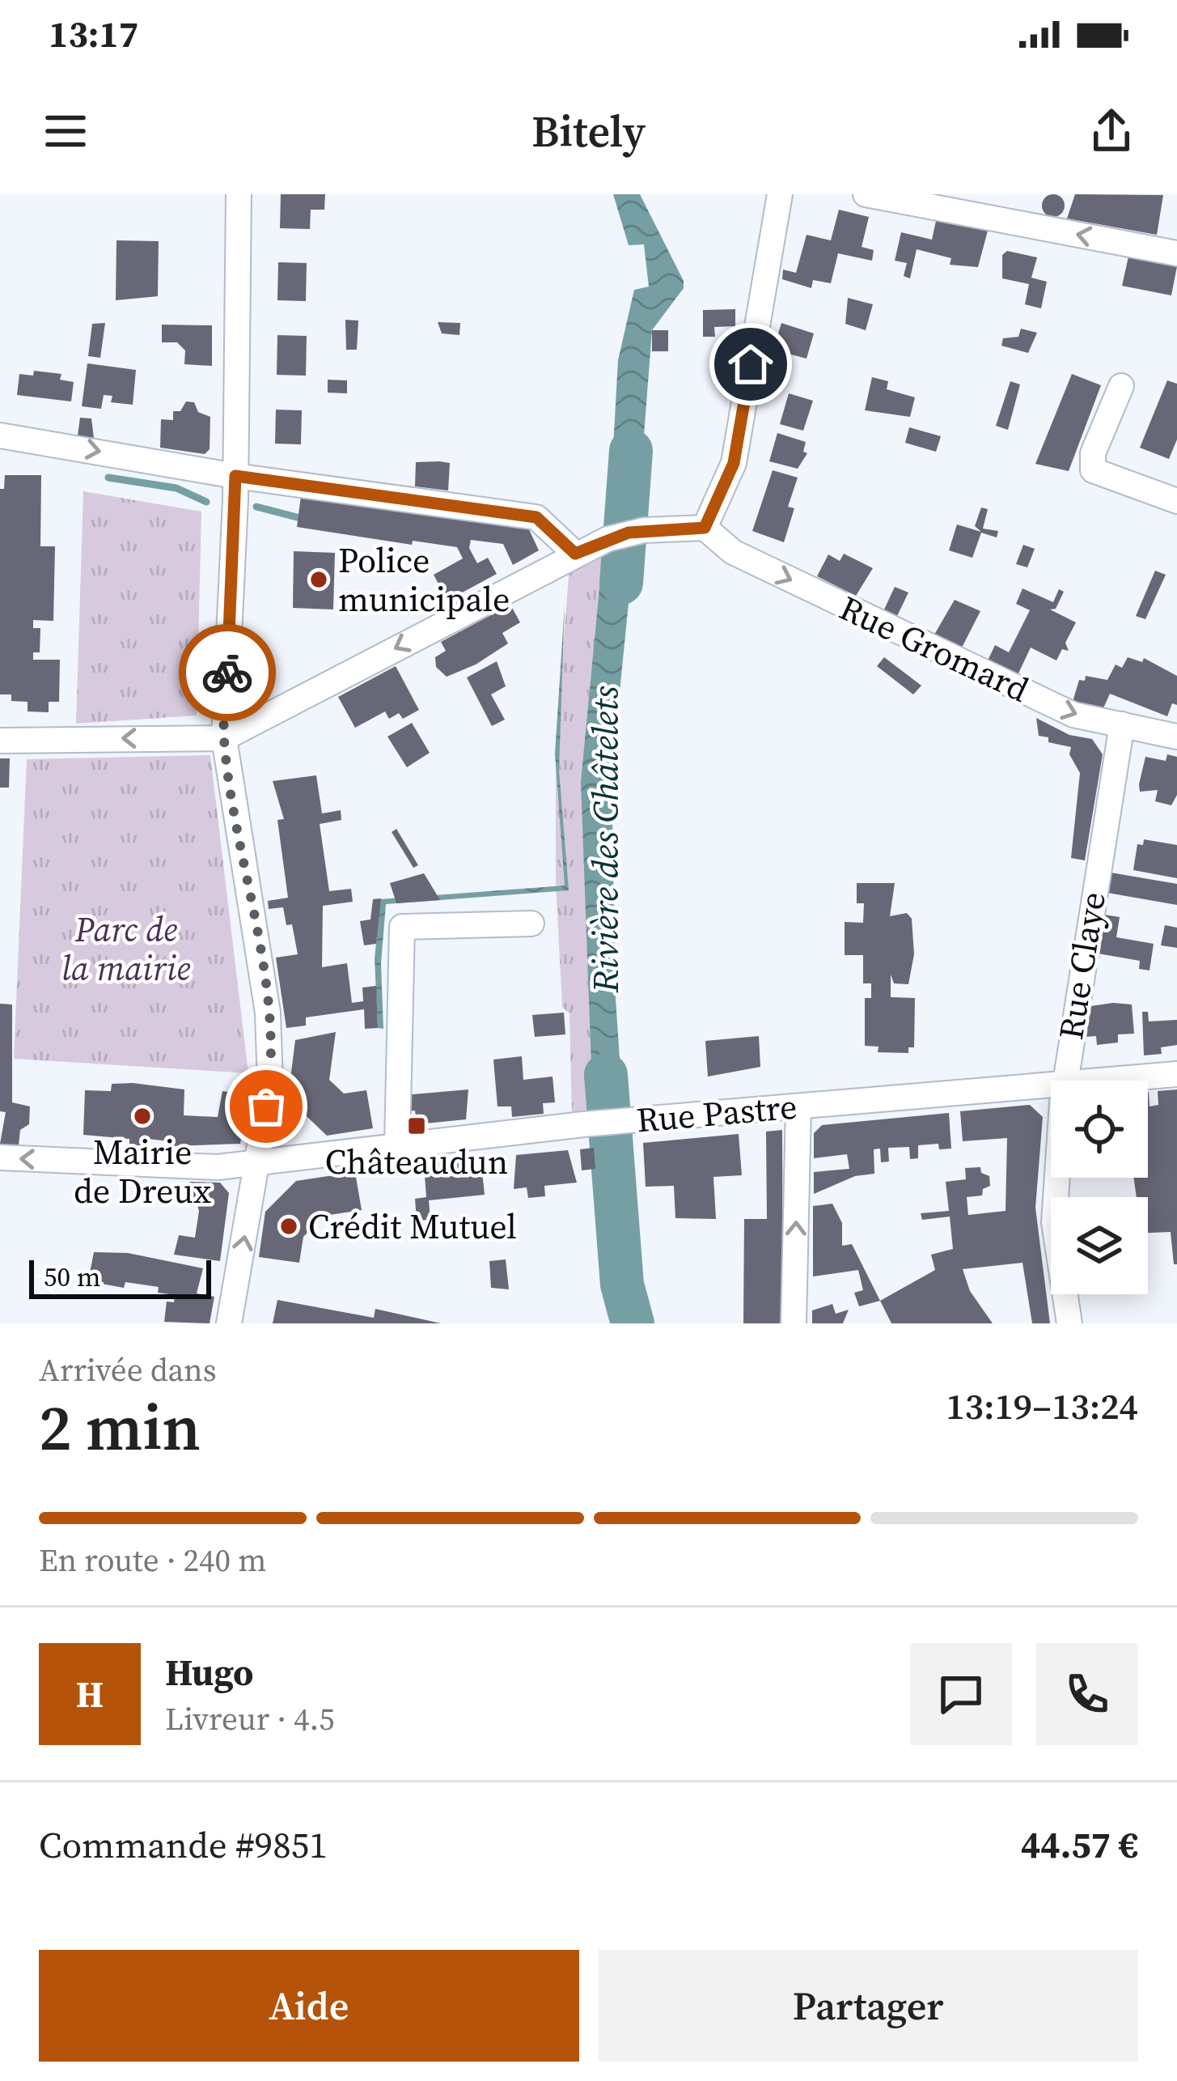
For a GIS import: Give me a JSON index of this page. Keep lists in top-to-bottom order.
{
  "streets": {
    "street": ["Rue Gromard", "Rue Claye", "Rue Pastre"]
  },
  "crossings": [
    ["Rue Gromard", "Rue Claye"]
  ],
  "one_way": ["Rue Gromard"],
  "water": ["Rivière des Châtelets"],
  "parks": ["Parc de la mairie"],
  "places": {
    "other": ["Police municipale", "Mairie de Dreux", "Crédit Mutuel"],
    "transit": ["Châteaudun"]
  },
  "scale_bar": "50 m",
  "page": {
    "status": "13:17",
    "header": "Bitely",
    "scale": "50 m",
    "heading": ["2 min", "Arrivée dans", "13:19–13:24"],
    "panel": [
      "Hugo",
      "Livreur · 4.5",
      "Commande #9851",
      "44.57 €"
    ],
    "bar": "En route · 240 m",
    "round": "H",
    "buttons": ["Aide", "Partager"]
  }
}
